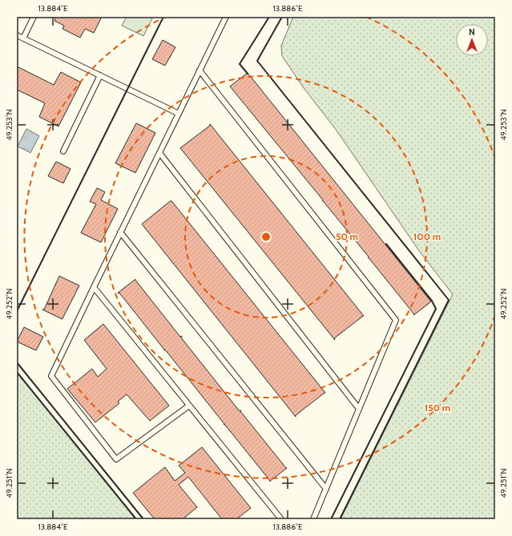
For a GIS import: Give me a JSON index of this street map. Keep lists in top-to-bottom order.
{
  "north": "top",
  "coordinates": [
    "13.884°E",
    "13.886°E",
    "49.253°N",
    "49.252°N",
    "49.251°N"
  ],
  "rings": ["50 m", "100 m", "150 m"]
}
